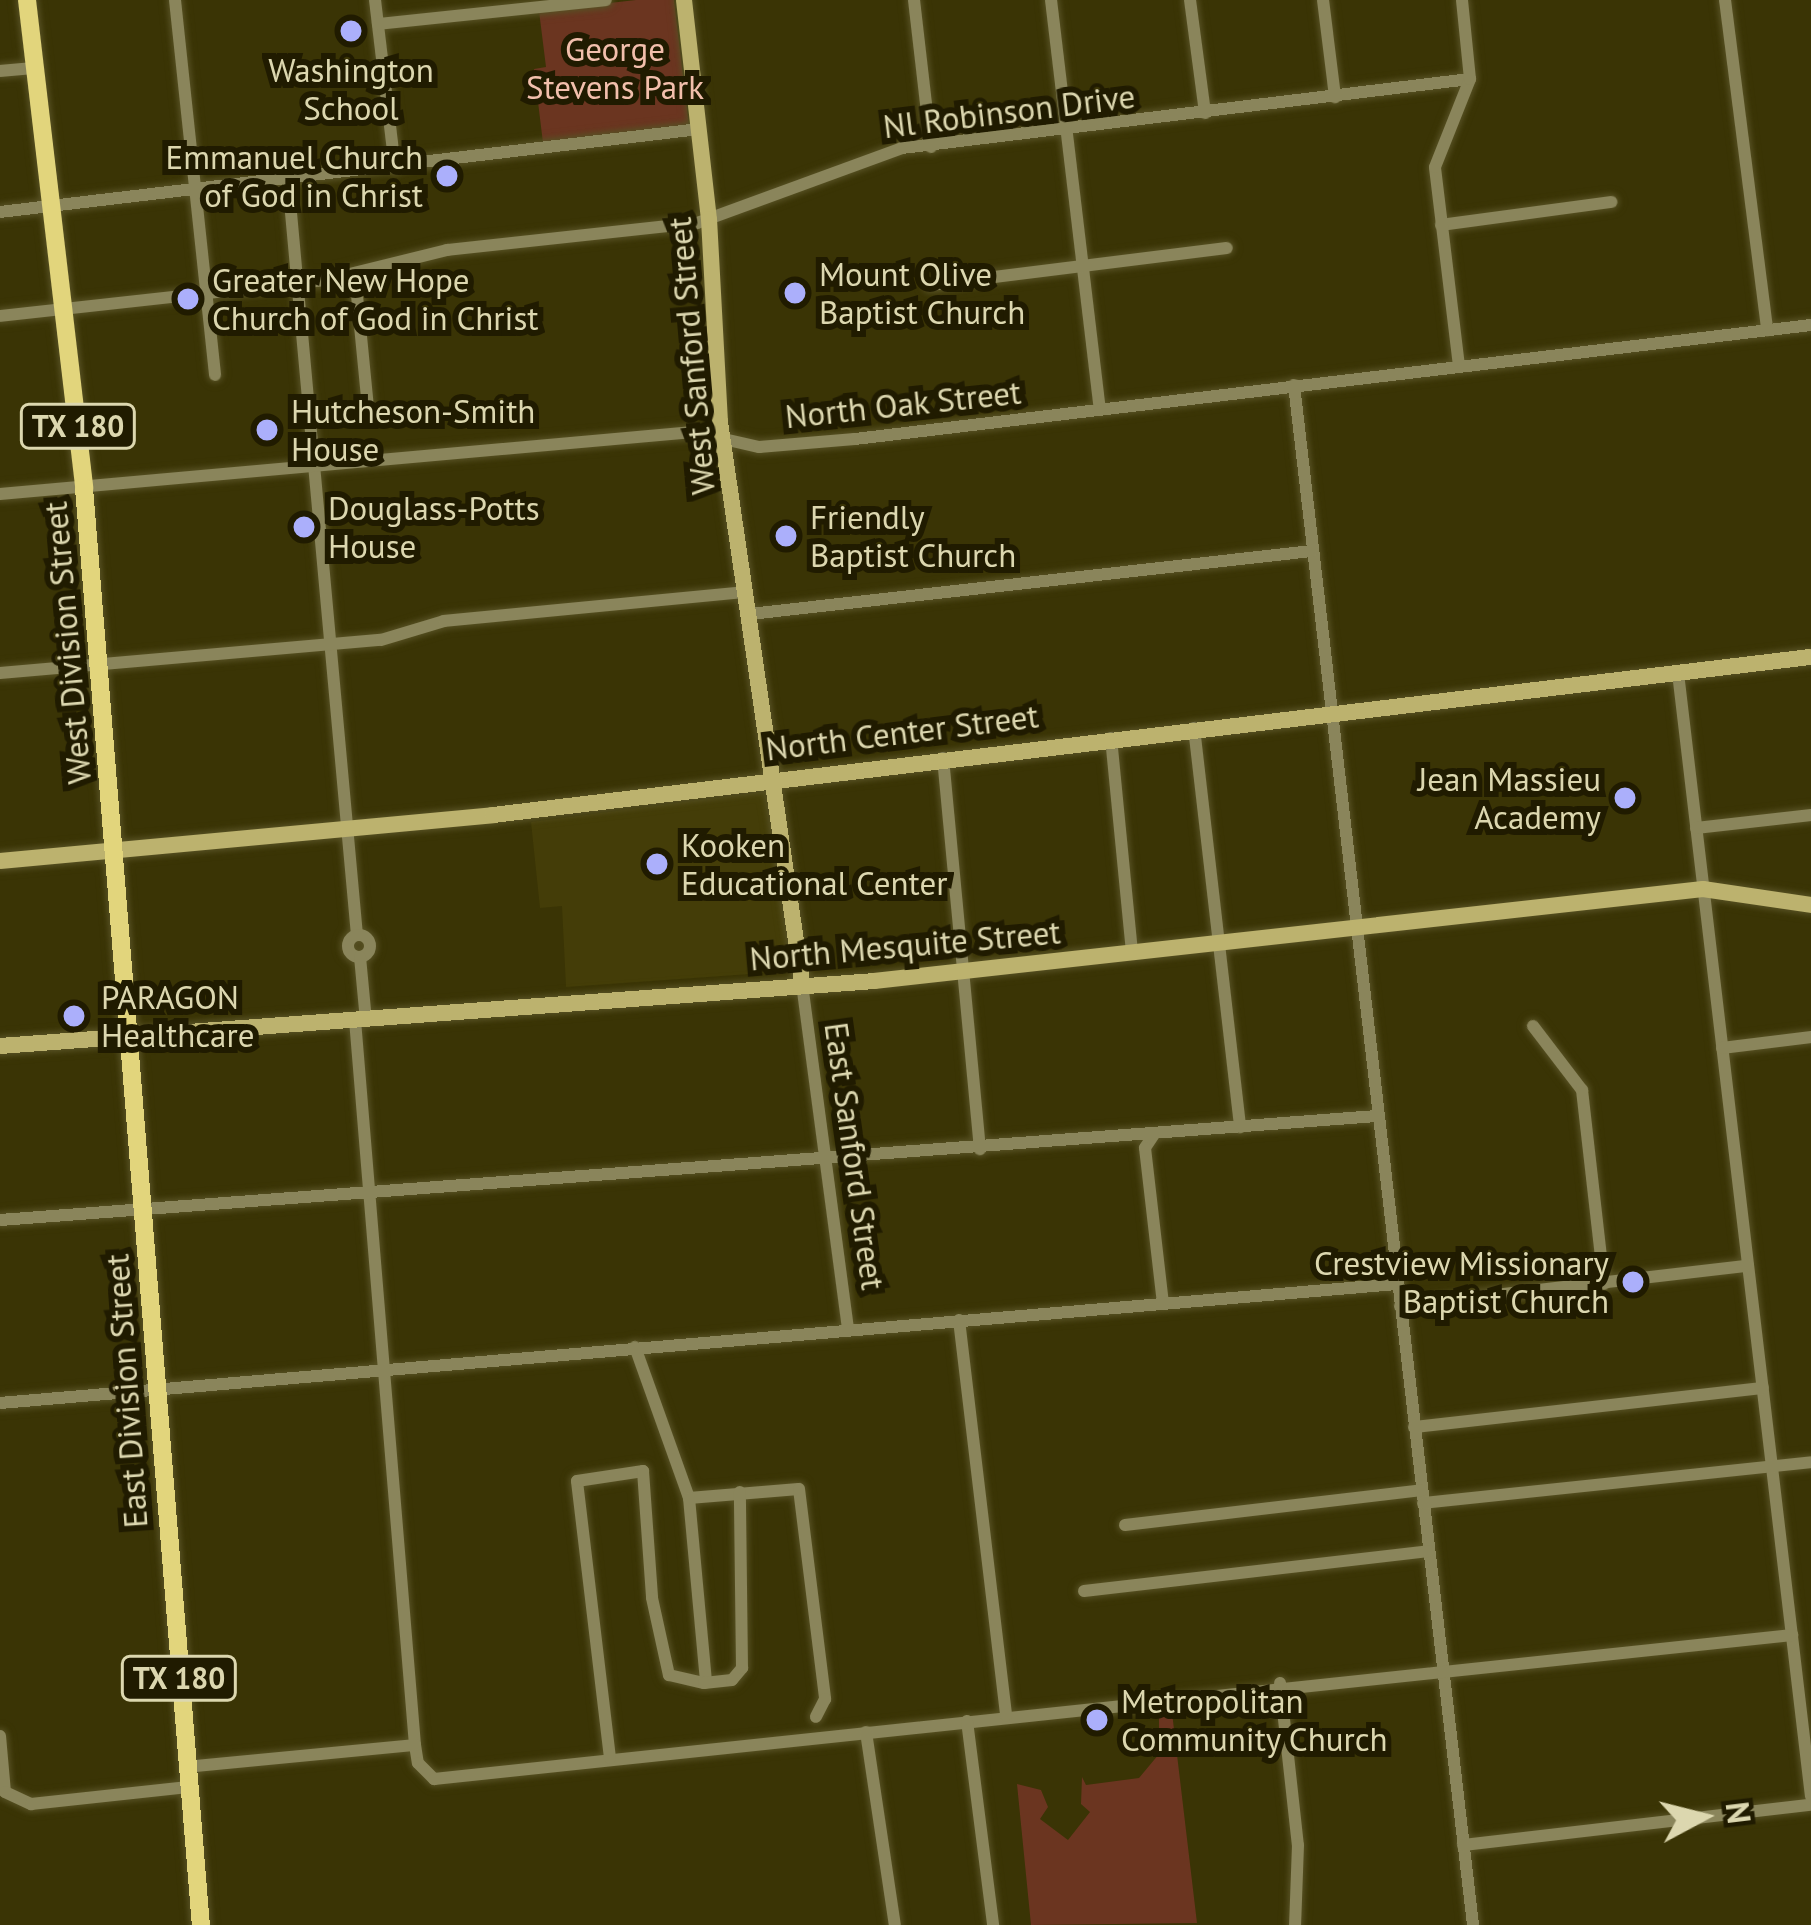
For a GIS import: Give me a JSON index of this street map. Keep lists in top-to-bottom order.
{
  "streets": {
    "main road": [
      "West Sanford Street",
      "TX 180",
      "West Division Street",
      "North Center Street",
      "North Mesquite Street",
      "East Sanford Street",
      "East Division Street"
    ],
    "street": ["Nl Robinson Drive", "North Oak Street"]
  },
  "crossings": [
    ["Nl Robinson Drive", "West Sanford Street"],
    ["Nl Robinson Drive", "West Division Street"],
    ["West Sanford Street", "North Oak Street"],
    ["West Sanford Street", "North Center Street"],
    ["West Sanford Street", "East Sanford Street"],
    ["North Oak Street", "West Division Street"],
    ["West Division Street", "North Center Street"],
    ["West Division Street", "East Division Street"],
    ["North Center Street", "East Sanford Street"],
    ["North Center Street", "East Division Street"],
    ["North Mesquite Street", "East Sanford Street"],
    ["North Mesquite Street", "East Division Street"]
  ],
  "parks": ["George Stevens Park"],
  "places": [
    "Washington School",
    "Emmanuel Church of God in Christ",
    "Mount Olive Baptist Church",
    "Greater New Hope Church of God in Christ",
    "Hutcheson-Smith House",
    "Douglass-Potts House",
    "Friendly Baptist Church",
    "Jean Massieu Academy",
    "Kooken Educational Center",
    "PARAGON Healthcare",
    "Crestview Missionary Baptist Church",
    "Metropolitan Community Church"
  ],
  "north": "right"
}
